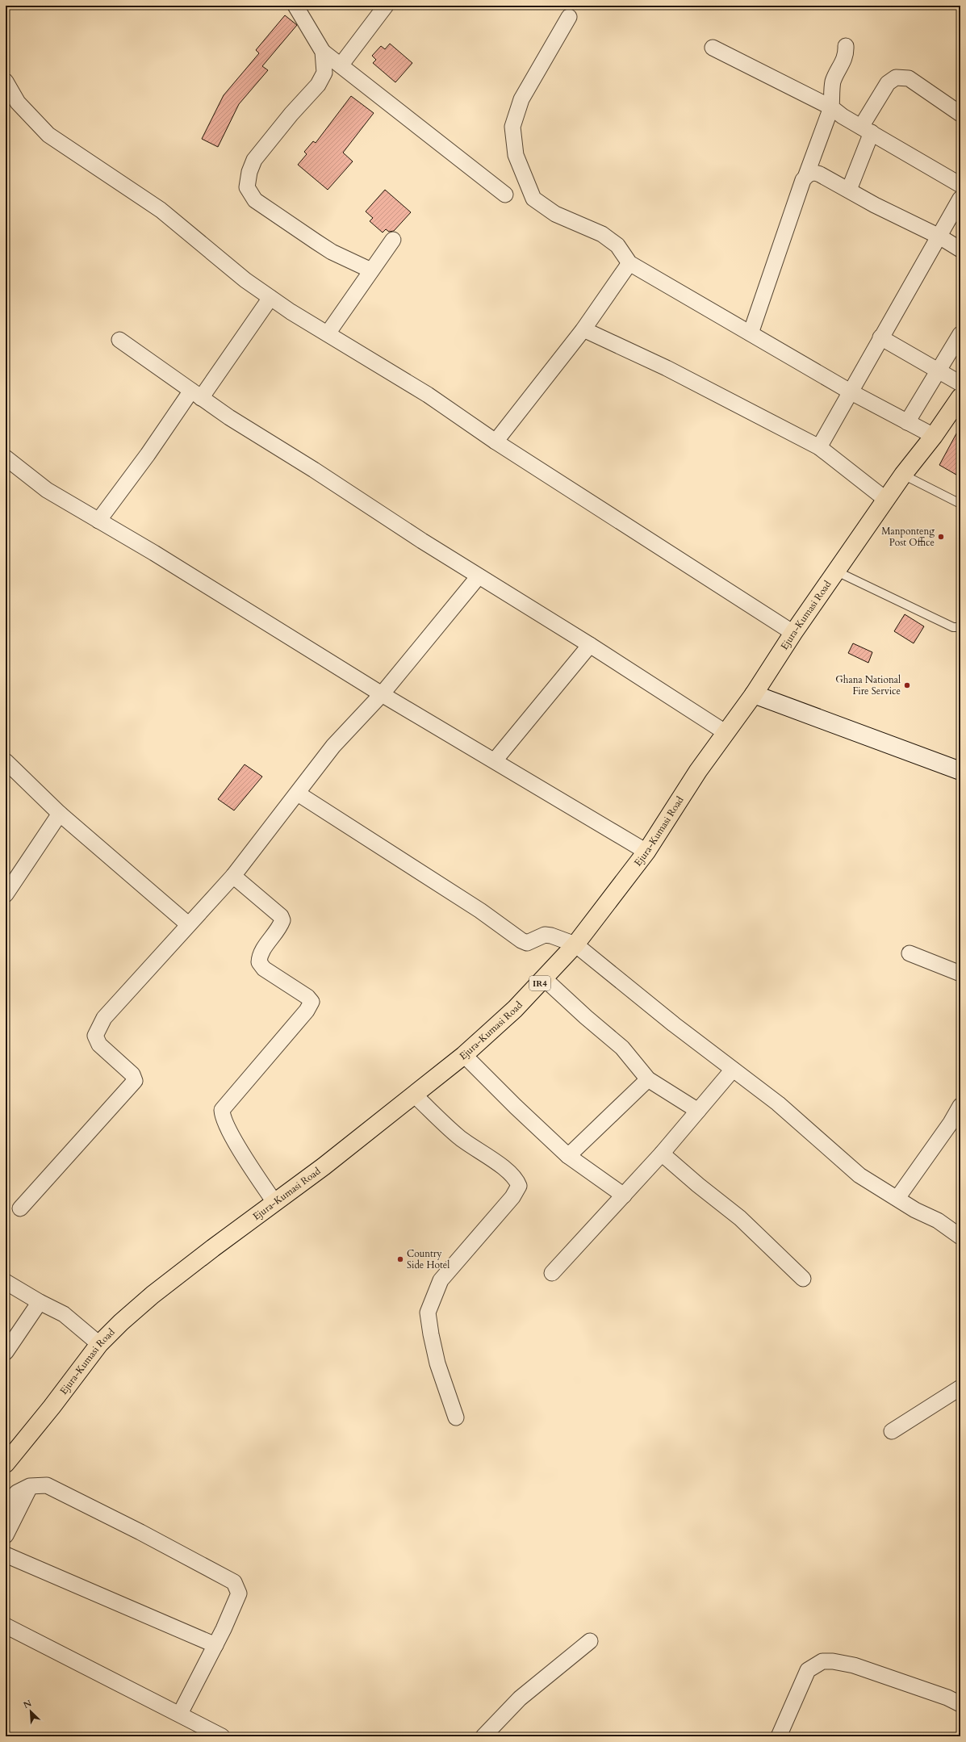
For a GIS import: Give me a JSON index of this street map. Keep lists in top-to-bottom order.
{
  "streets": {
    "main road": ["Ejura-Kumasi Road", "IR4"]
  },
  "places": ["Manponteng Post Office", "Ghana National Fire Service", "Country Side Hotel"],
  "north": "top left"
}
